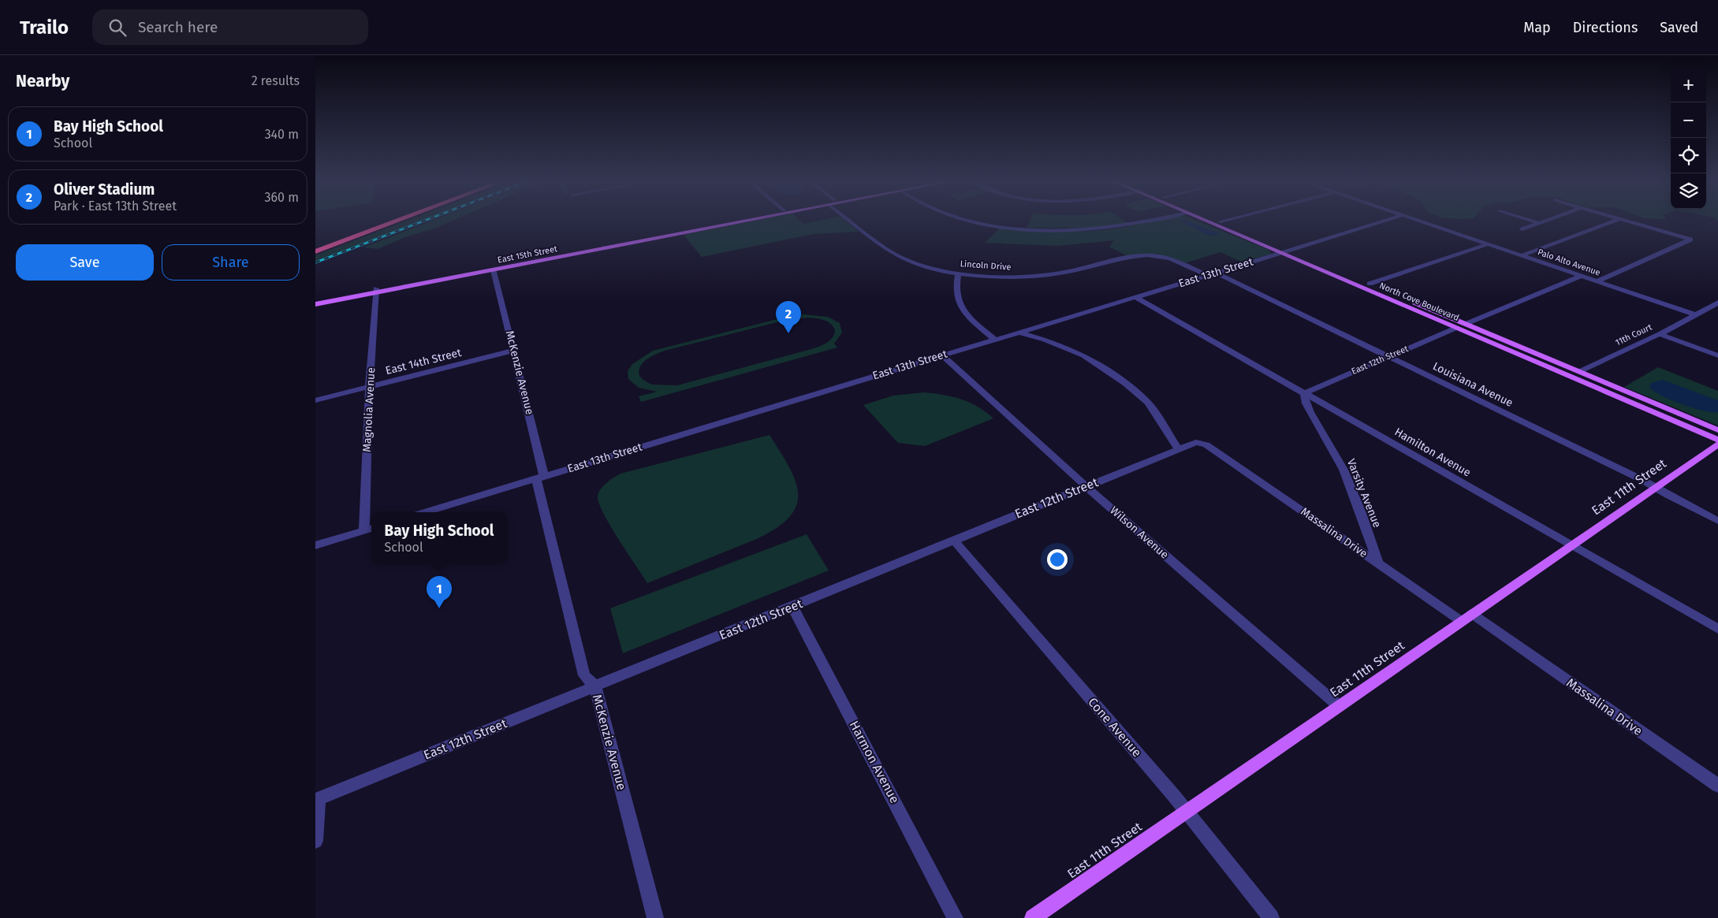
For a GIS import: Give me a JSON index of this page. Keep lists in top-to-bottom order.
{
  "streets": {
    "main road": ["East 15th Street", "North Cove Boulevard", "East 11th Street"],
    "street": [
      "Palo Alto Avenue",
      "Lincoln Drive",
      "East 13th Street",
      "11th Court",
      "East 12th Street",
      "East 14th Street",
      "McKenzie Avenue",
      "Louisiana Avenue",
      "Magnolia Avenue",
      "Hamilton Avenue",
      "Varsity Avenue",
      "Wilson Avenue",
      "Massalina Drive",
      "Cone Avenue",
      "Harmon Avenue"
    ]
  },
  "crossings": [
    ["East 15th Street", "McKenzie Avenue"],
    ["East 15th Street", "Magnolia Avenue"],
    ["Palo Alto Avenue", "11th Court"],
    ["Lincoln Drive", "Louisiana Avenue"],
    ["East 13th Street", "North Cove Boulevard"],
    ["East 13th Street", "McKenzie Avenue"],
    ["East 13th Street", "Louisiana Avenue"],
    ["East 13th Street", "Hamilton Avenue"],
    ["East 13th Street", "Wilson Avenue"],
    ["North Cove Boulevard", "11th Court"],
    ["North Cove Boulevard", "East 12th Street"],
    ["East 12th Street", "McKenzie Avenue"],
    ["East 12th Street", "Louisiana Avenue"],
    ["East 12th Street", "Hamilton Avenue"],
    ["East 12th Street", "Varsity Avenue"],
    ["East 12th Street", "Wilson Avenue"],
    ["East 12th Street", "Massalina Drive"],
    ["East 12th Street", "Cone Avenue"],
    ["East 12th Street", "Harmon Avenue"],
    ["East 14th Street", "McKenzie Avenue"],
    ["East 14th Street", "Magnolia Avenue"],
    ["Louisiana Avenue", "East 11th Street"],
    ["Hamilton Avenue", "East 11th Street"],
    ["Hamilton Avenue", "Varsity Avenue"],
    ["East 11th Street", "Wilson Avenue"],
    ["East 11th Street", "Massalina Drive"],
    ["East 11th Street", "Cone Avenue"],
    ["Varsity Avenue", "Massalina Drive"]
  ],
  "page": {
    "header": "Trailo",
    "search": "Search here",
    "nav": ["Map", "Directions", "Saved"],
    "heading": ["Nearby", "2 results"],
    "map_buttons": ["+", "−"],
    "list": [
      {
        "mark": "1",
        "name": "Bay High School",
        "note": "School",
        "value": "340 m"
      },
      {
        "mark": "2",
        "name": "Oliver Stadium",
        "note": "Park · East 13th Street",
        "value": "360 m"
      }
    ],
    "buttons": ["Save", "Share"],
    "pins": ["2", "1"],
    "popup": ["Bay High School", "School"]
  }
}
